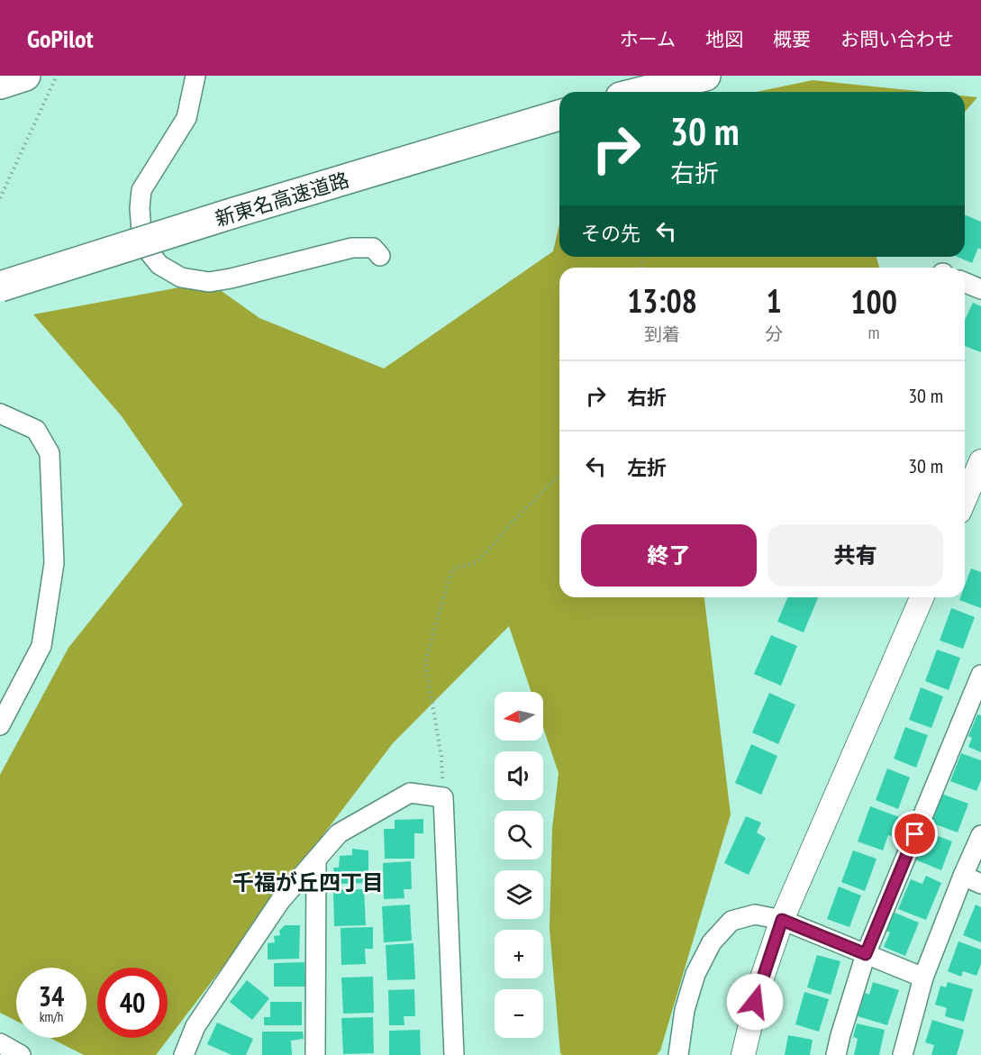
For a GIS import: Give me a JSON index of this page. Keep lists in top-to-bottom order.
{
  "streets": {
    "highway": ["新東名高速道路"]
  },
  "districts": ["千福が丘四丁目"],
  "north": "left",
  "page": {
    "header": "GoPilot",
    "nav": [
      "ホーム",
      "地図",
      "概要",
      "お問い合わせ"
    ],
    "turn": ["30 m", "右折"],
    "then": "その先",
    "eta": [
      "13:08",
      "到着",
      "1",
      "分",
      "100",
      "m"
    ],
    "list": [
      {
        "name": "右折",
        "value": "30 m"
      },
      {
        "name": "左折",
        "value": "30 m"
      }
    ],
    "buttons": ["終了", "共有"],
    "map_buttons": ["+", "−"],
    "speed": "34 km/h",
    "limit": "40"
  }
}
